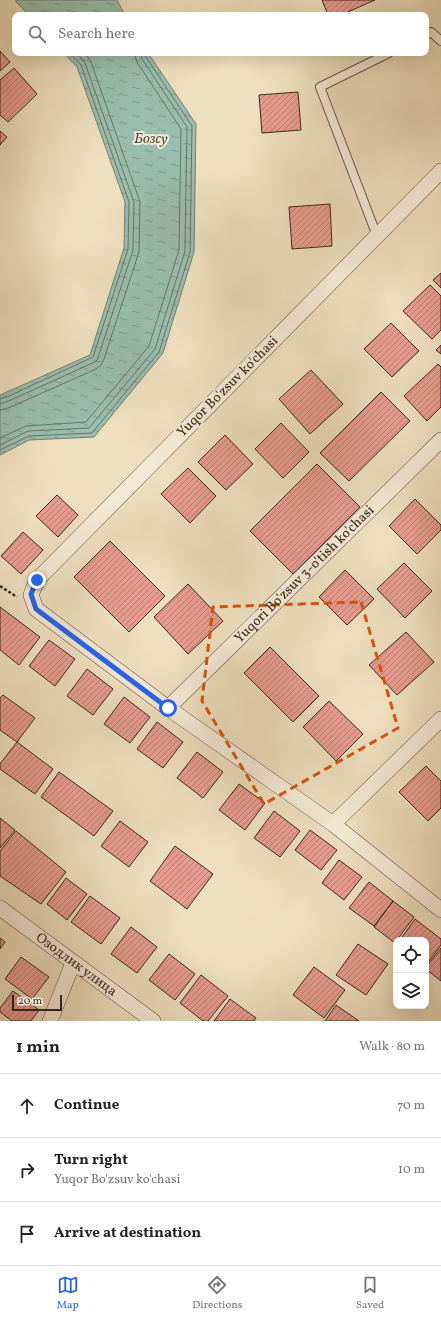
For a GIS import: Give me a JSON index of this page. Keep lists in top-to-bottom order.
{
  "streets": {
    "street": ["Yuqor Bo'zsuv ko'chasi", "Yuqori Bo'zsuv 3-o'tish ko'chasi", "Озодлик улица"]
  },
  "crossings": [
    ["Yuqor Bo'zsuv ko'chasi", "Yuqori Bo'zsuv 3-o'tish ko'chasi"]
  ],
  "water": ["Бозсу"],
  "scale_bar": "20 m",
  "page": {
    "search": "Search here",
    "scale": "20 m",
    "heading": ["1 min", "Walk · 80 m"],
    "list": [
      ["Continue", "70 m"],
      ["Turn right", "Yuqor Bo'zsuv ko'chasi", "10 m"],
      "Arrive at destination"
    ],
    "nav": ["Map", "Directions", "Saved"]
  }
}
